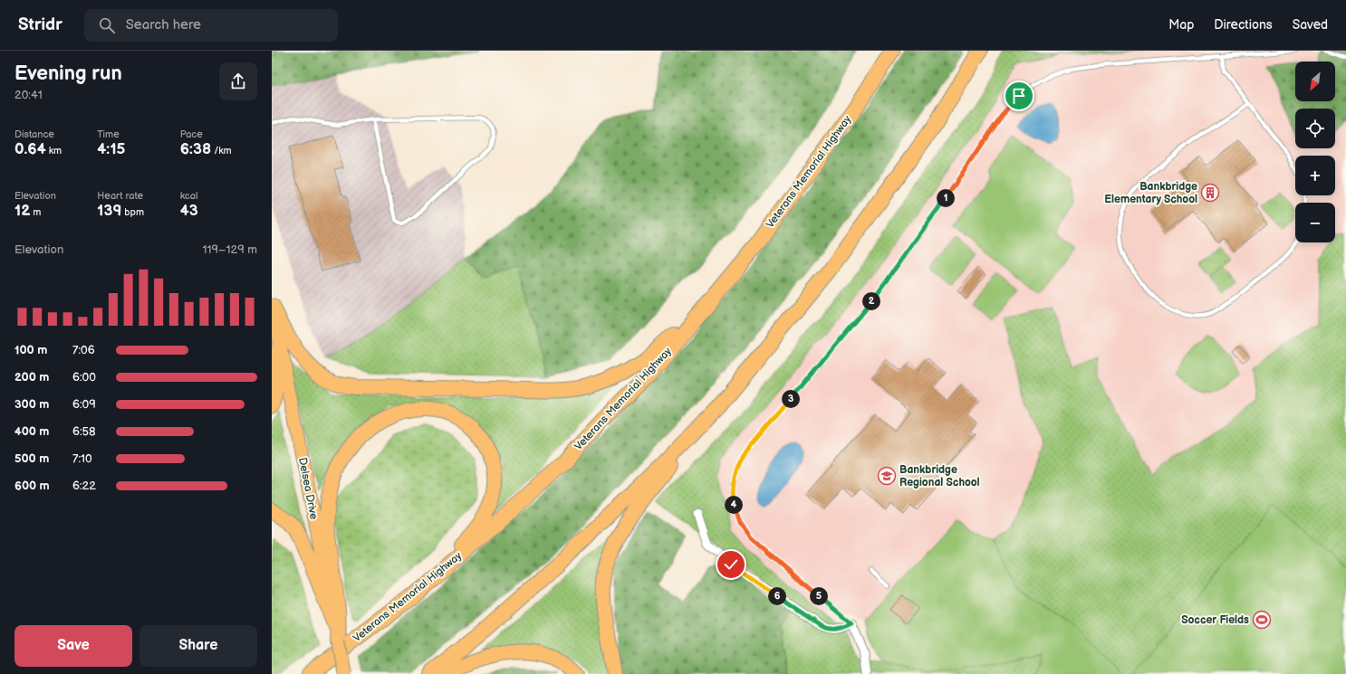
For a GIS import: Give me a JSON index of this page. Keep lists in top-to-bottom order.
{
  "streets": {
    "highway": ["Veterans Memorial Highway"],
    "main road": ["Delsea Drive"]
  },
  "places": {
    "building": ["Bankbridge Elementary School"],
    "school or university": ["Bankbridge Regional School"],
    "sports": ["Soccer Fields"]
  },
  "north": "bottom left",
  "page": {
    "header": "Stridr",
    "search": "Search here",
    "nav": ["Map", "Directions", "Saved"],
    "heading": ["Evening run", "20:41"],
    "map_buttons": ["+", "−"],
    "stats": [
      ["Distance", "0.64 km"],
      ["Time", "4:15"],
      ["Pace", "6:38 /km"],
      ["Elevation", "12 m"],
      ["Heart rate", "139 bpm"],
      ["kcal", "43"]
    ],
    "pins": [
      "1",
      "2",
      "3",
      "4",
      "5",
      "6"
    ],
    "chart": ["Elevation", "119–129 m"],
    "list": [
      {
        "name": "100 m",
        "note": "7:06"
      },
      {
        "name": "200 m",
        "note": "6:00"
      },
      {
        "name": "300 m",
        "note": "6:09"
      },
      {
        "name": "400 m",
        "note": "6:58"
      },
      {
        "name": "500 m",
        "note": "7:10"
      },
      {
        "name": "600 m",
        "note": "6:22"
      }
    ],
    "buttons": ["Save", "Share"]
  }
}
